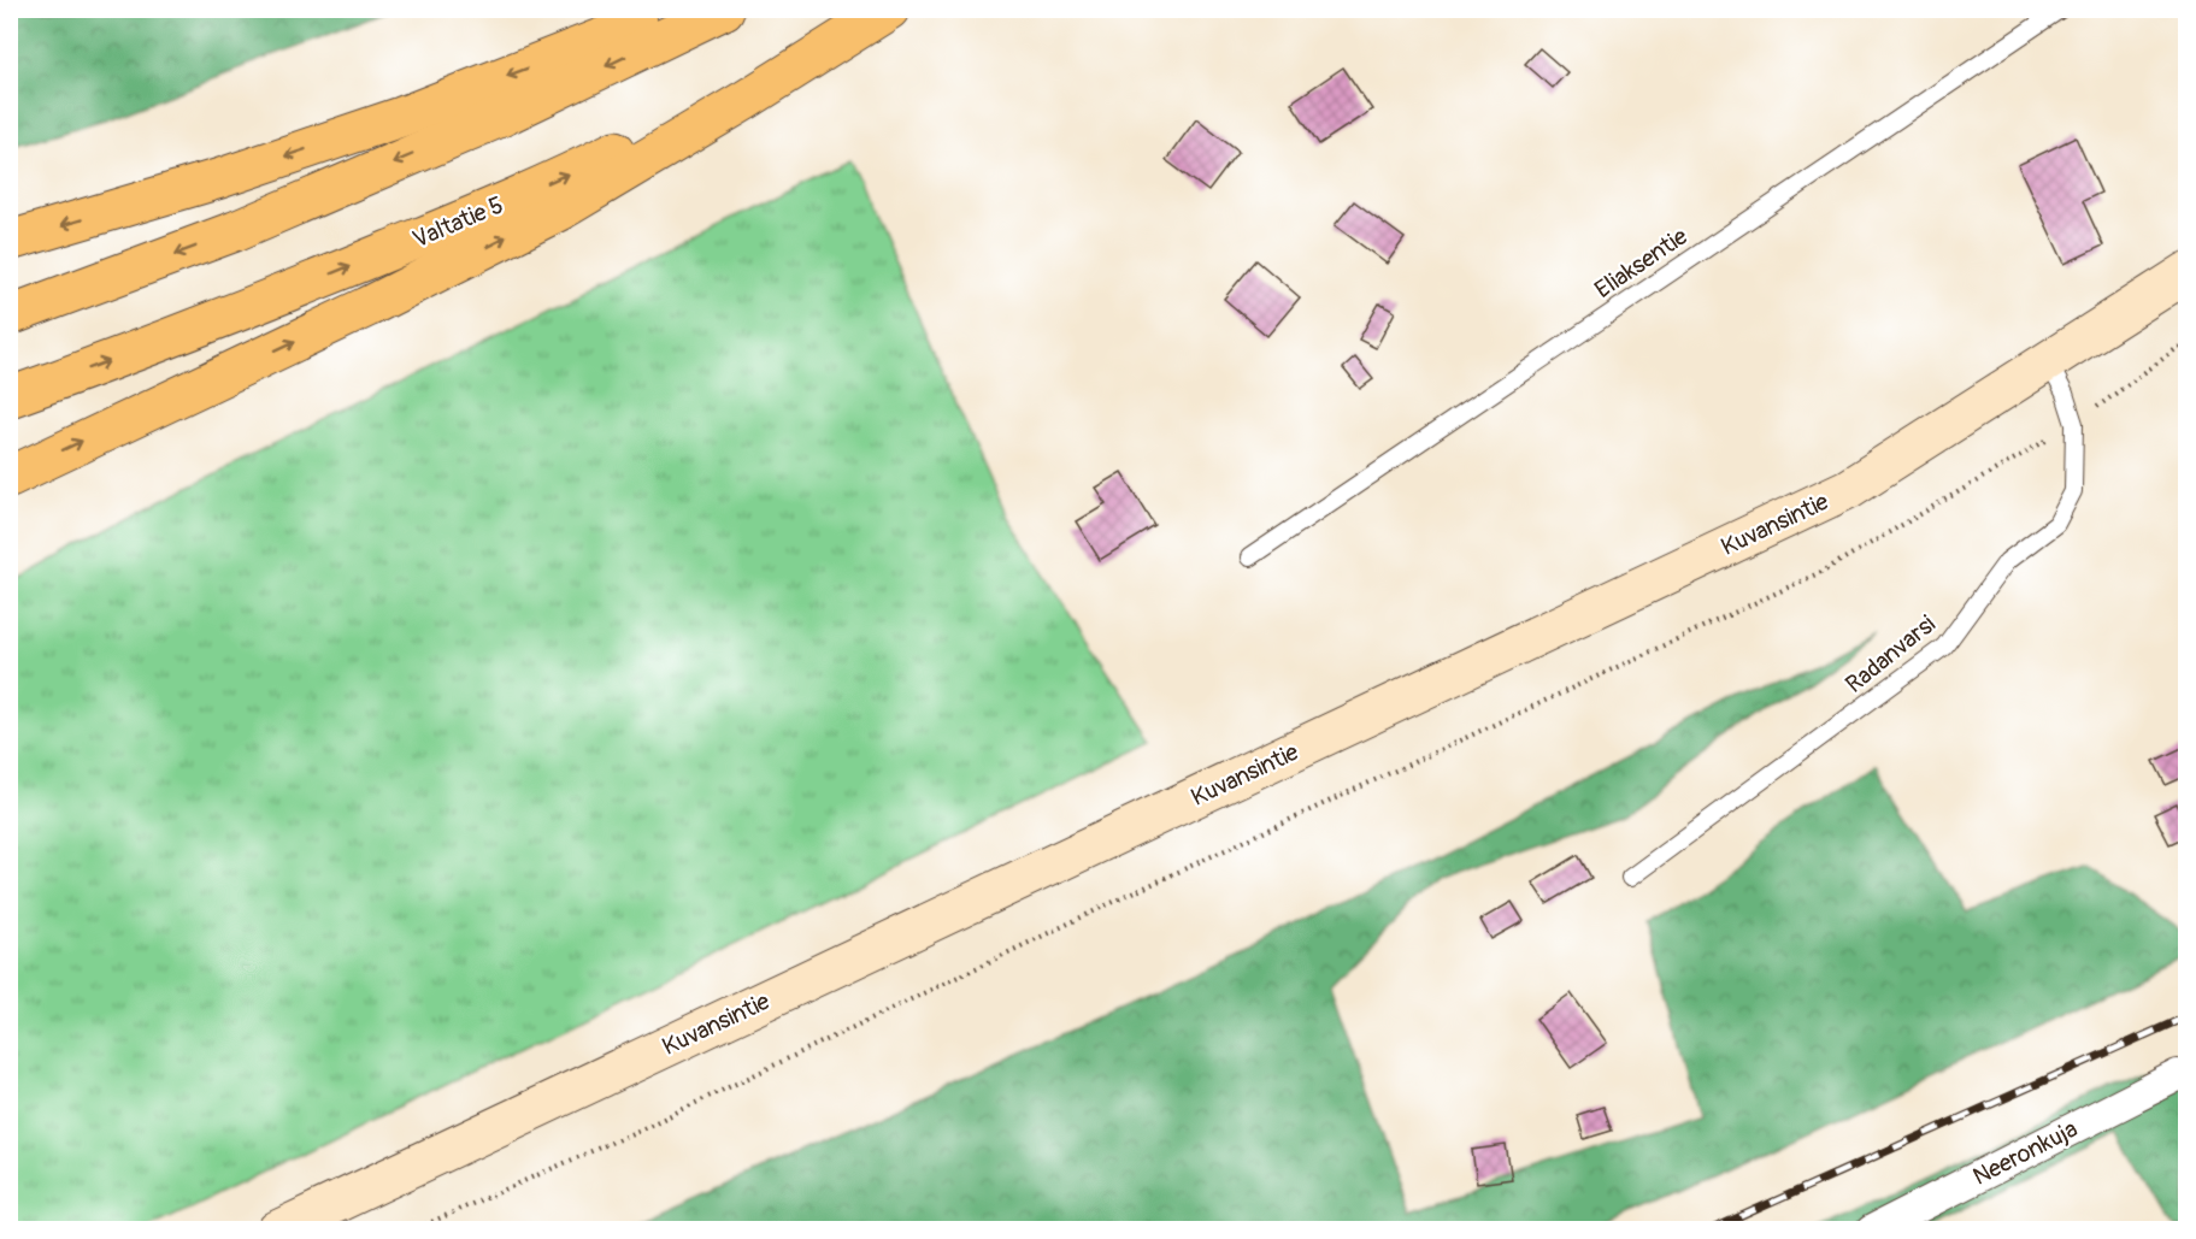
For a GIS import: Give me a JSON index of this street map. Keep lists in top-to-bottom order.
{
  "streets": {
    "highway": ["Valtatie 5"],
    "street": ["Kuvansintie", "Neeronkuja"],
    "lane": ["Eliaksentie", "Radanvarsi"]
  },
  "crossings": [
    ["Kuvansintie", "Radanvarsi"]
  ]
}
